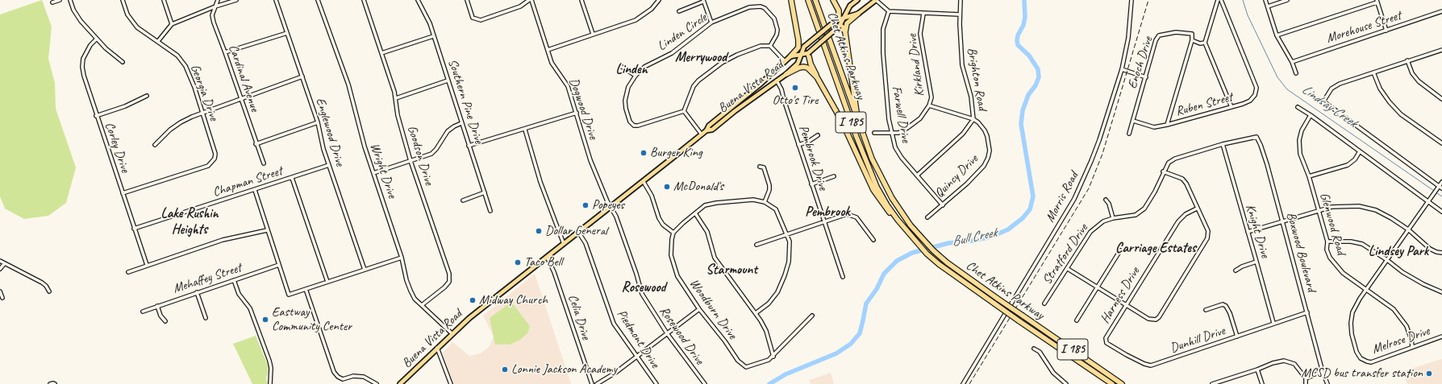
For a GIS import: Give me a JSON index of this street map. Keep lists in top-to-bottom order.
{
  "streets": {
    "highway": ["Chet Atkins Parkway", "I 185"],
    "main road": ["Buena Vista Road"],
    "street": [
      "Morehouse Street",
      "Linden Circle",
      "Enoch Drive",
      "Kirkland Drive",
      "Cardinal Avenue",
      "Brighton Road",
      "Georgia Drive",
      "Southern Pine Drive",
      "Ruben Street",
      "Dogwood Drive",
      "Farwell Drive",
      "Englewood Drive",
      "Corley Drive",
      "Goodson Drive",
      "Pembrook Drive",
      "Wright Drive",
      "Quincy Drive",
      "Chapman Street",
      "Morris Road",
      "Glenwood Road",
      "Knight Drive",
      "Boxwood Boulevard",
      "Stratford Drive",
      "Mehaffey Street",
      "Harness Drive",
      "Woodburn Drive",
      "Celia Drive",
      "Rosewood Drive",
      "Piedmont Drive",
      "Dunhill Drive",
      "Melrose Drive"
    ]
  },
  "crossings": [
    ["Enoch Drive", "Ruben Street"],
    ["Kirkland Drive", "Farwell Drive"],
    ["Brighton Road", "Farwell Drive"],
    ["Brighton Road", "Quincy Drive"],
    ["Buena Vista Road", "Dogwood Drive"],
    ["Buena Vista Road", "Pembrook Drive"],
    ["Buena Vista Road", "Wright Drive"],
    ["Buena Vista Road", "Celia Drive"],
    ["Buena Vista Road", "Rosewood Drive"],
    ["Buena Vista Road", "Piedmont Drive"],
    ["Georgia Drive", "Corley Drive"],
    ["Dogwood Drive", "Rosewood Drive"],
    ["Farwell Drive", "Quincy Drive"],
    ["Englewood Drive", "Chapman Street"],
    ["Corley Drive", "Chapman Street"],
    ["Goodson Drive", "Wright Drive"],
    ["Glenwood Road", "Melrose Drive"],
    ["Knight Drive", "Stratford Drive"],
    ["Knight Drive", "Dunhill Drive"],
    ["Boxwood Boulevard", "Stratford Drive"],
    ["Boxwood Boulevard", "Dunhill Drive"],
    ["Harness Drive", "Dunhill Drive"]
  ],
  "districts": [
    "Merrywood",
    "Linden",
    "Pembrook",
    "Lake Rushin Heights",
    "Carriage Estates",
    "Lindsey Park",
    "Starmount",
    "Rosewood"
  ],
  "water": ["Lindsay Creek", "Bull Creek"],
  "places": [
    "Otto's Tire",
    "Burger King",
    "McDonald's",
    "Popeyes",
    "Dollar General",
    "Taco Bell",
    "Midway Church",
    "Eastway Community Center",
    "Lonnie Jackson Academy",
    "MCSD bus transfer station"
  ]
}
